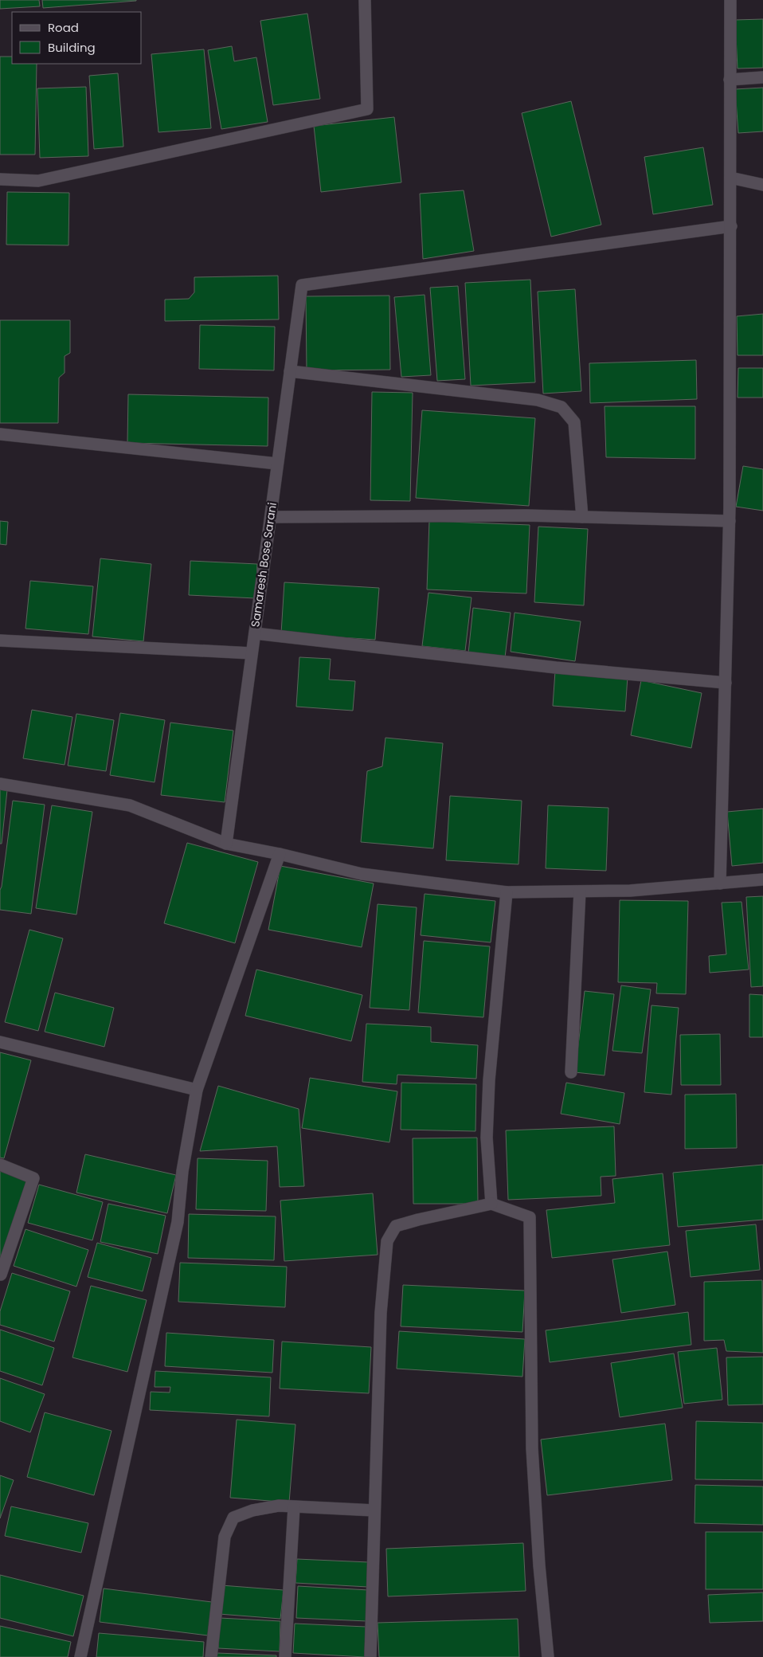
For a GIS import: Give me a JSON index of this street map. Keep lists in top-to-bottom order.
{
  "streets": {
    "street": ["Samaresh Bose Sarani"]
  },
  "legend": ["Road", "Building"]
}
